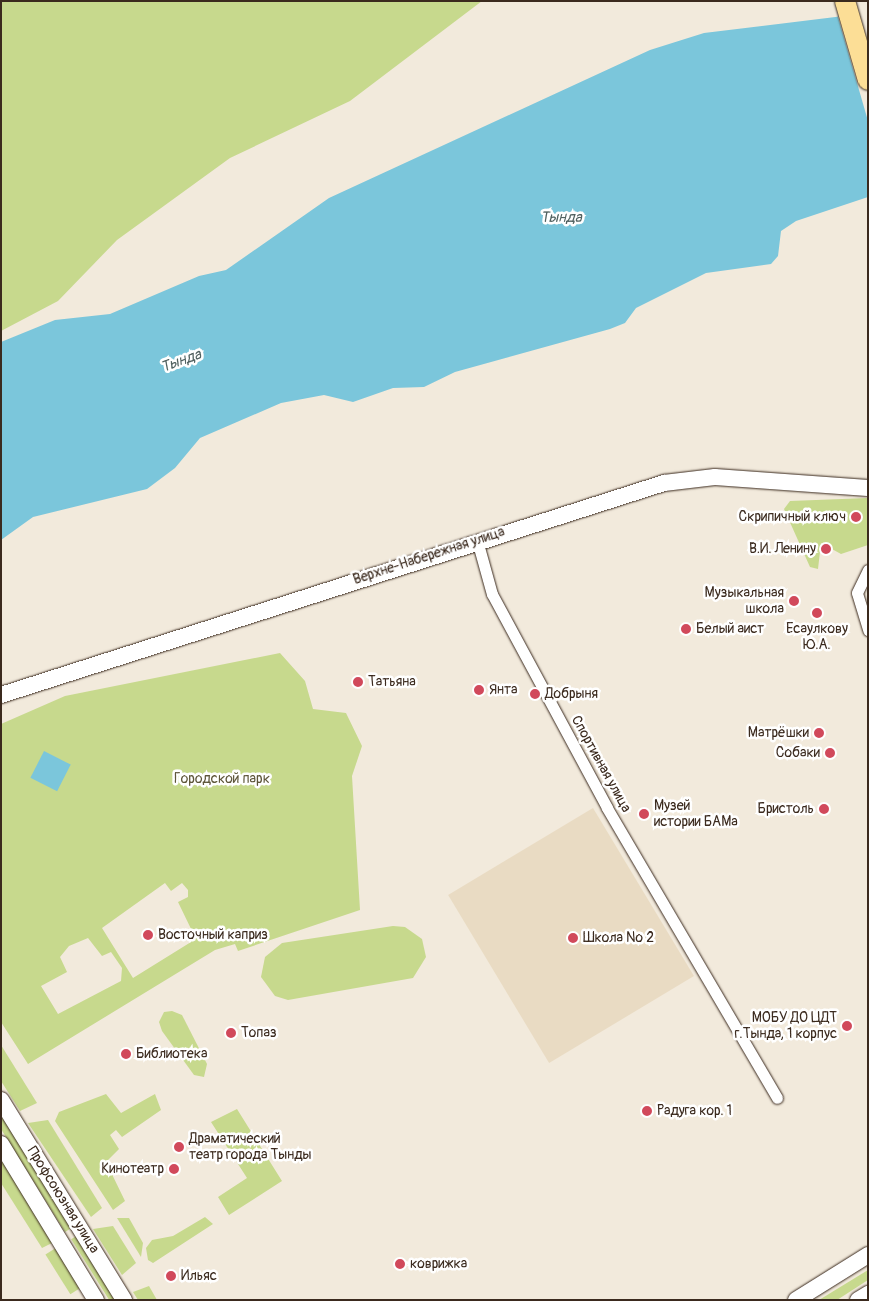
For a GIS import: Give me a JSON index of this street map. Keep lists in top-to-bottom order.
{
  "streets": {
    "street": ["Верхне-Набережная улица", "Спортивная улица", "Профсоюзная улица"]
  },
  "crossings": [
    ["Верхне-Набережная улица", "Спортивная улица"]
  ],
  "water": ["Тында"],
  "parks": ["Городской парк"],
  "places": [
    "Скрипичный ключ",
    "В.И. Ленину",
    "Музыкальная школа",
    "Есаулкову Ю.А.",
    "Белый аист",
    "Татьяна",
    "Янта",
    "Добрыня",
    "Матрёшки",
    "Собаки",
    "Бристоль",
    "Музей истории БАМа",
    "Восточный каприз",
    "Школа № 2",
    "МОБУ ДО ЦДТ г.Тында, 1 корпус",
    "Топаз",
    "Библиотека",
    "Радуга кор. 1",
    "Драматический театр города Тынды",
    "Кинотеатр",
    "коврижка",
    "Ильяс"
  ]
}
